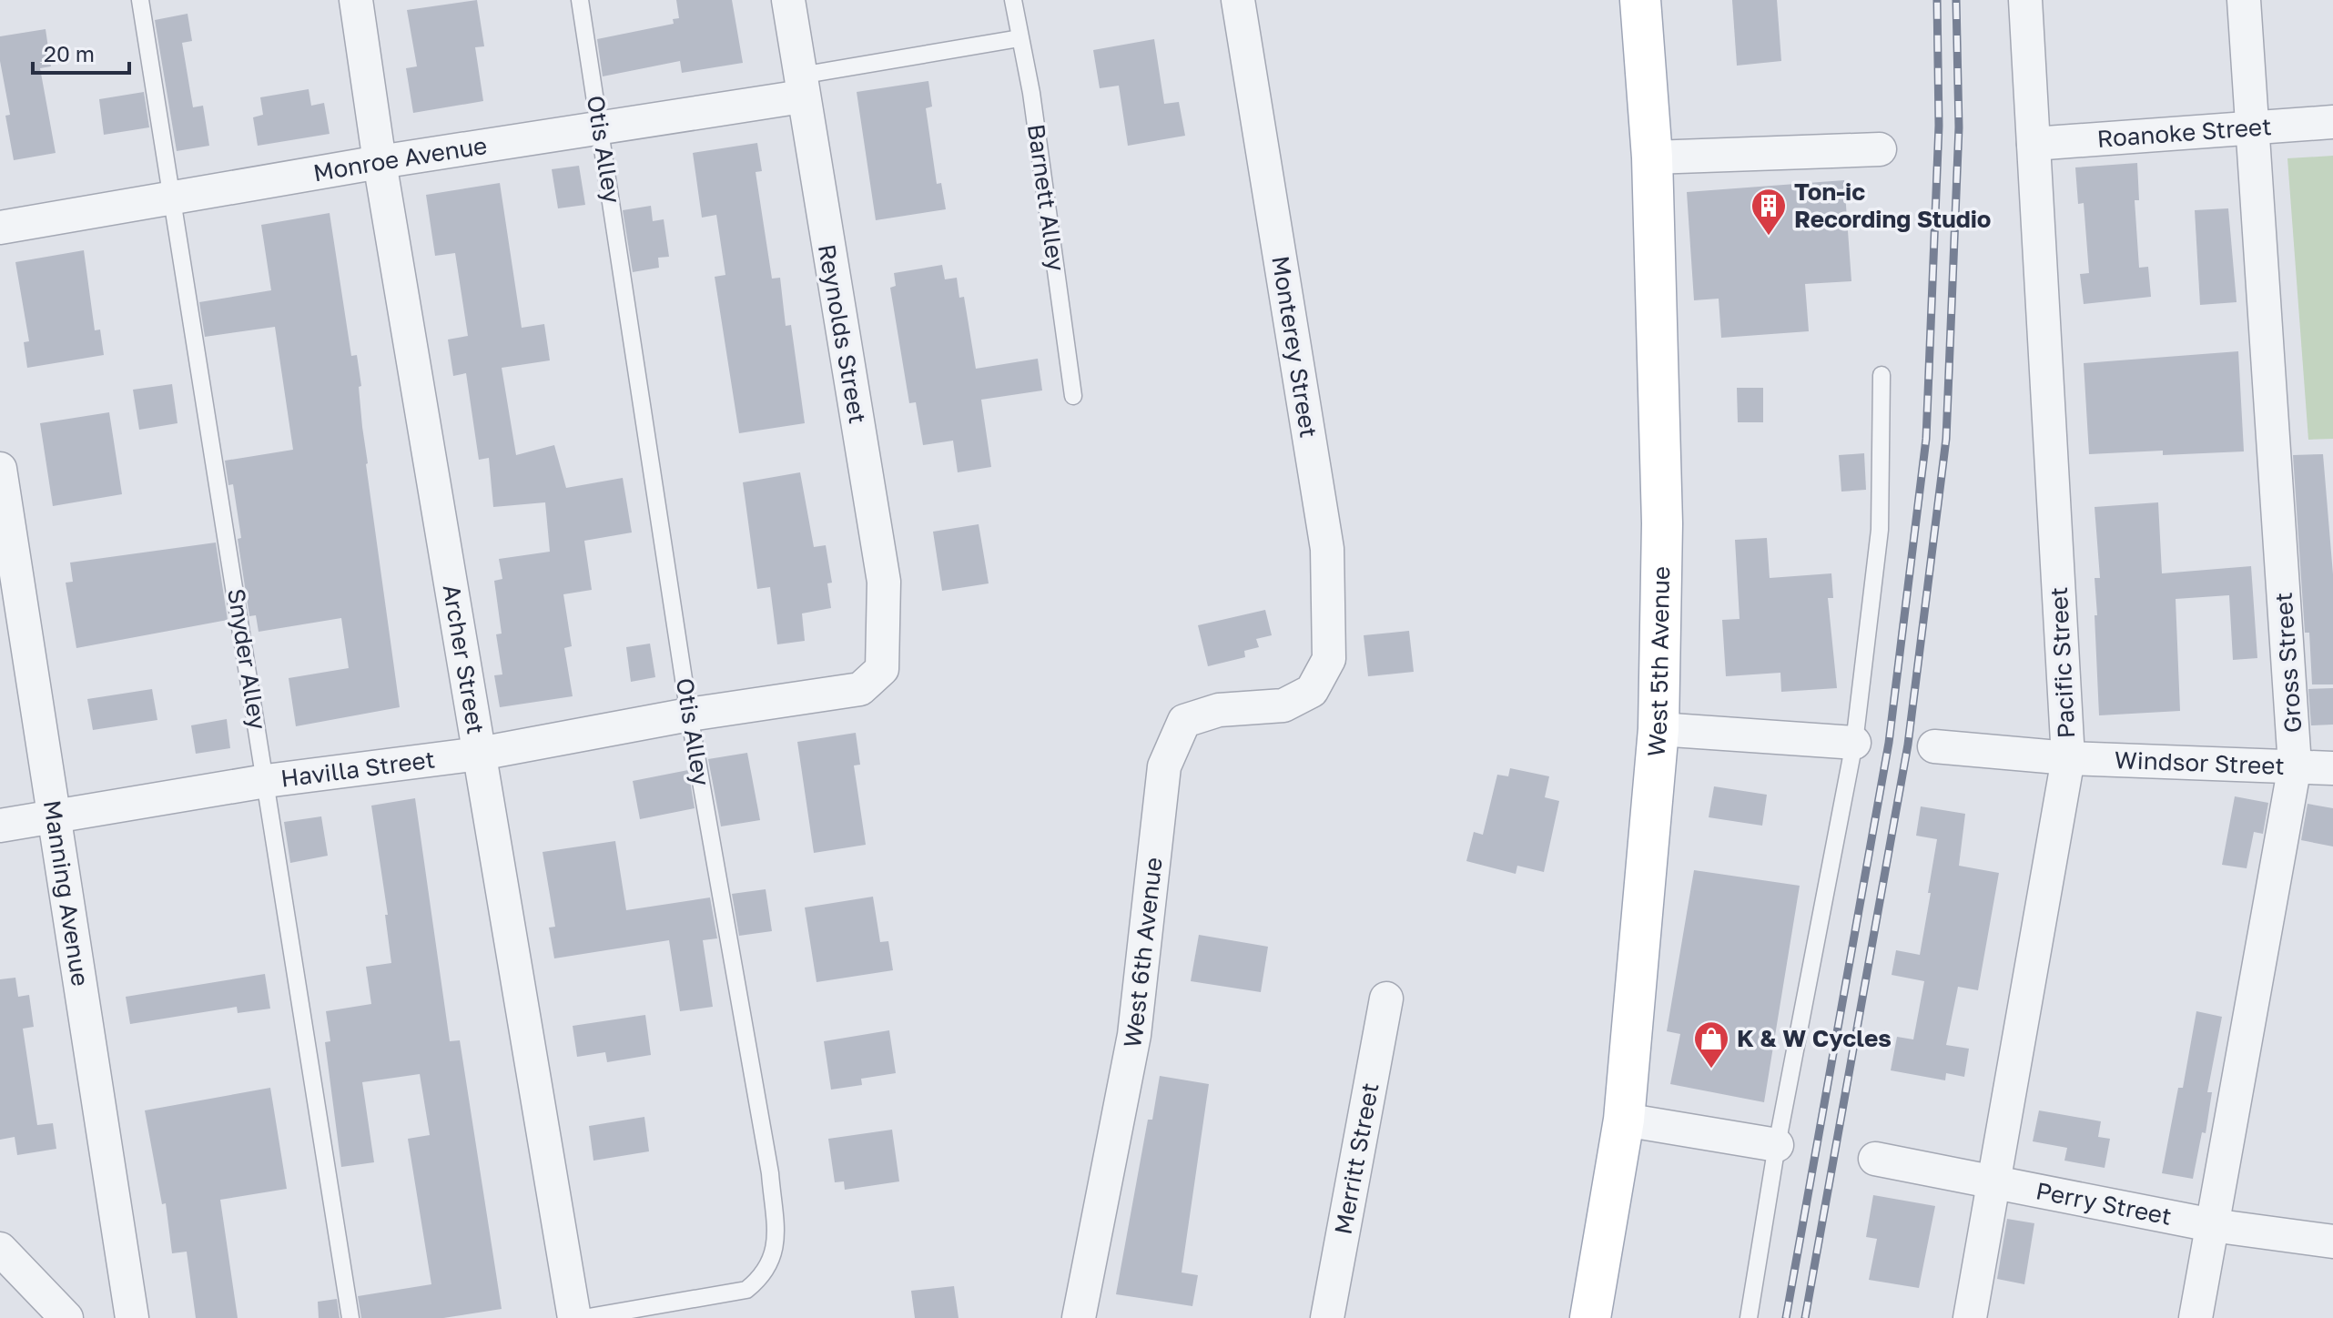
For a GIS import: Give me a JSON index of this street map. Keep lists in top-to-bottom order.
{
  "streets": {
    "main road": ["West 5th Avenue"],
    "street": [
      "Roanoke Street",
      "Monroe Avenue",
      "Reynolds Street",
      "Monterey Street",
      "Archer Street",
      "Pacific Street",
      "Gross Street",
      "Windsor Street",
      "Havilla Street",
      "Manning Avenue",
      "West 6th Avenue",
      "Merritt Street",
      "Perry Street"
    ],
    "lane": ["Otis Alley", "Barnett Alley", "Snyder Alley"]
  },
  "crossings": [
    ["Roanoke Street", "Pacific Street"],
    ["Roanoke Street", "Gross Street"],
    ["Otis Alley", "Monroe Avenue"],
    ["Otis Alley", "Havilla Street"],
    ["Monroe Avenue", "Barnett Alley"],
    ["Monroe Avenue", "Reynolds Street"],
    ["Monroe Avenue", "Snyder Alley"],
    ["Monroe Avenue", "Archer Street"],
    ["Reynolds Street", "Havilla Street"],
    ["Monterey Street", "West 6th Avenue"],
    ["Snyder Alley", "Havilla Street"],
    ["Archer Street", "Havilla Street"],
    ["Pacific Street", "Windsor Street"],
    ["Pacific Street", "Perry Street"],
    ["Gross Street", "Windsor Street"],
    ["Gross Street", "Perry Street"],
    ["Havilla Street", "Manning Avenue"]
  ],
  "places": {
    "building": ["Ton-ic Recording Studio"],
    "shop": ["K & W Cycles"]
  },
  "scale_bar": "20 m"
}
